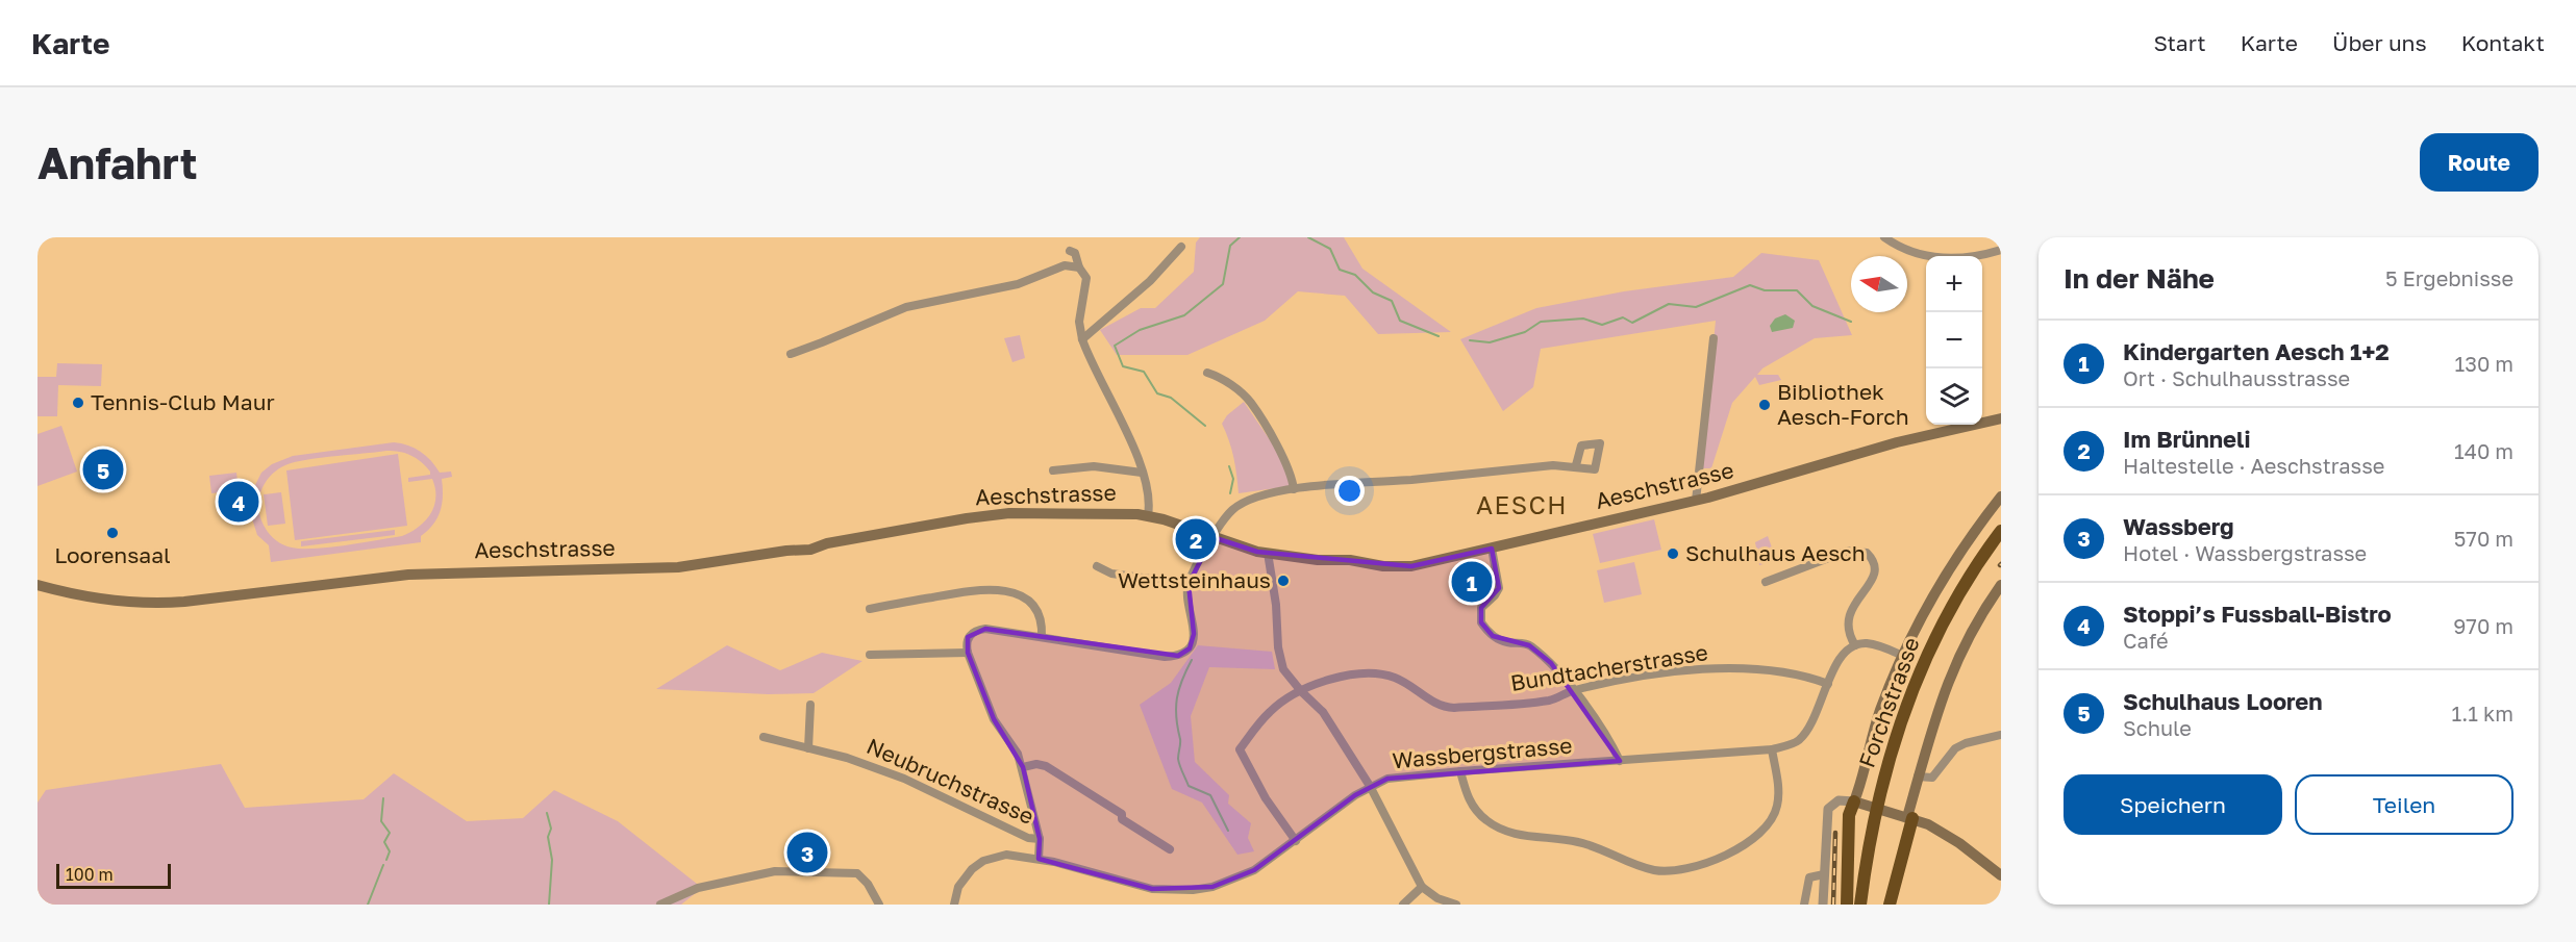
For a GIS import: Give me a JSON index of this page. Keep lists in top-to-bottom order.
{
  "streets": {
    "highway": ["Forchstrasse"],
    "main road": ["Aeschstrasse"],
    "street": ["Bundtacherstrasse", "Wassbergstrasse", "Neubruchstrasse"]
  },
  "crossings": [
    ["Bundtacherstrasse", "Wassbergstrasse"]
  ],
  "districts": ["AESCH"],
  "places": [
    "Tennis-Club Maur",
    "Bibliothek Aesch-Forch",
    "Loorensaal",
    "Schulhaus Aesch",
    "Wettsteinhaus"
  ],
  "scale_bar": "100 m",
  "north": "left",
  "page": {
    "header": "Karte",
    "nav": [
      "Start",
      "Karte",
      "Über uns",
      "Kontakt"
    ],
    "buttons": [
      "Route",
      ["Speichern", "Teilen"]
    ],
    "title": "Anfahrt",
    "heading": ["In der Nähe", "5 Ergebnisse"],
    "map_buttons": ["+", "−"],
    "list": [
      {
        "mark": "1",
        "name": "Kindergarten Aesch 1+2",
        "note": "Ort · Schulhausstrasse",
        "value": "130 m"
      },
      {
        "mark": "2",
        "name": "Im Brünneli",
        "note": "Haltestelle · Aeschstrasse",
        "value": "140 m"
      },
      {
        "mark": "3",
        "name": "Wassberg",
        "note": "Hotel · Wassbergstrasse",
        "value": "570 m"
      },
      {
        "mark": "4",
        "name": "Stoppi’s Fussball-Bistro",
        "note": "Café",
        "value": "970 m"
      },
      {
        "mark": "5",
        "name": "Schulhaus Looren",
        "note": "Schule",
        "value": "1.1 km"
      }
    ],
    "pins": [
      "5",
      "4",
      "2",
      "1",
      "3"
    ],
    "scale": "100 m"
  }
}
